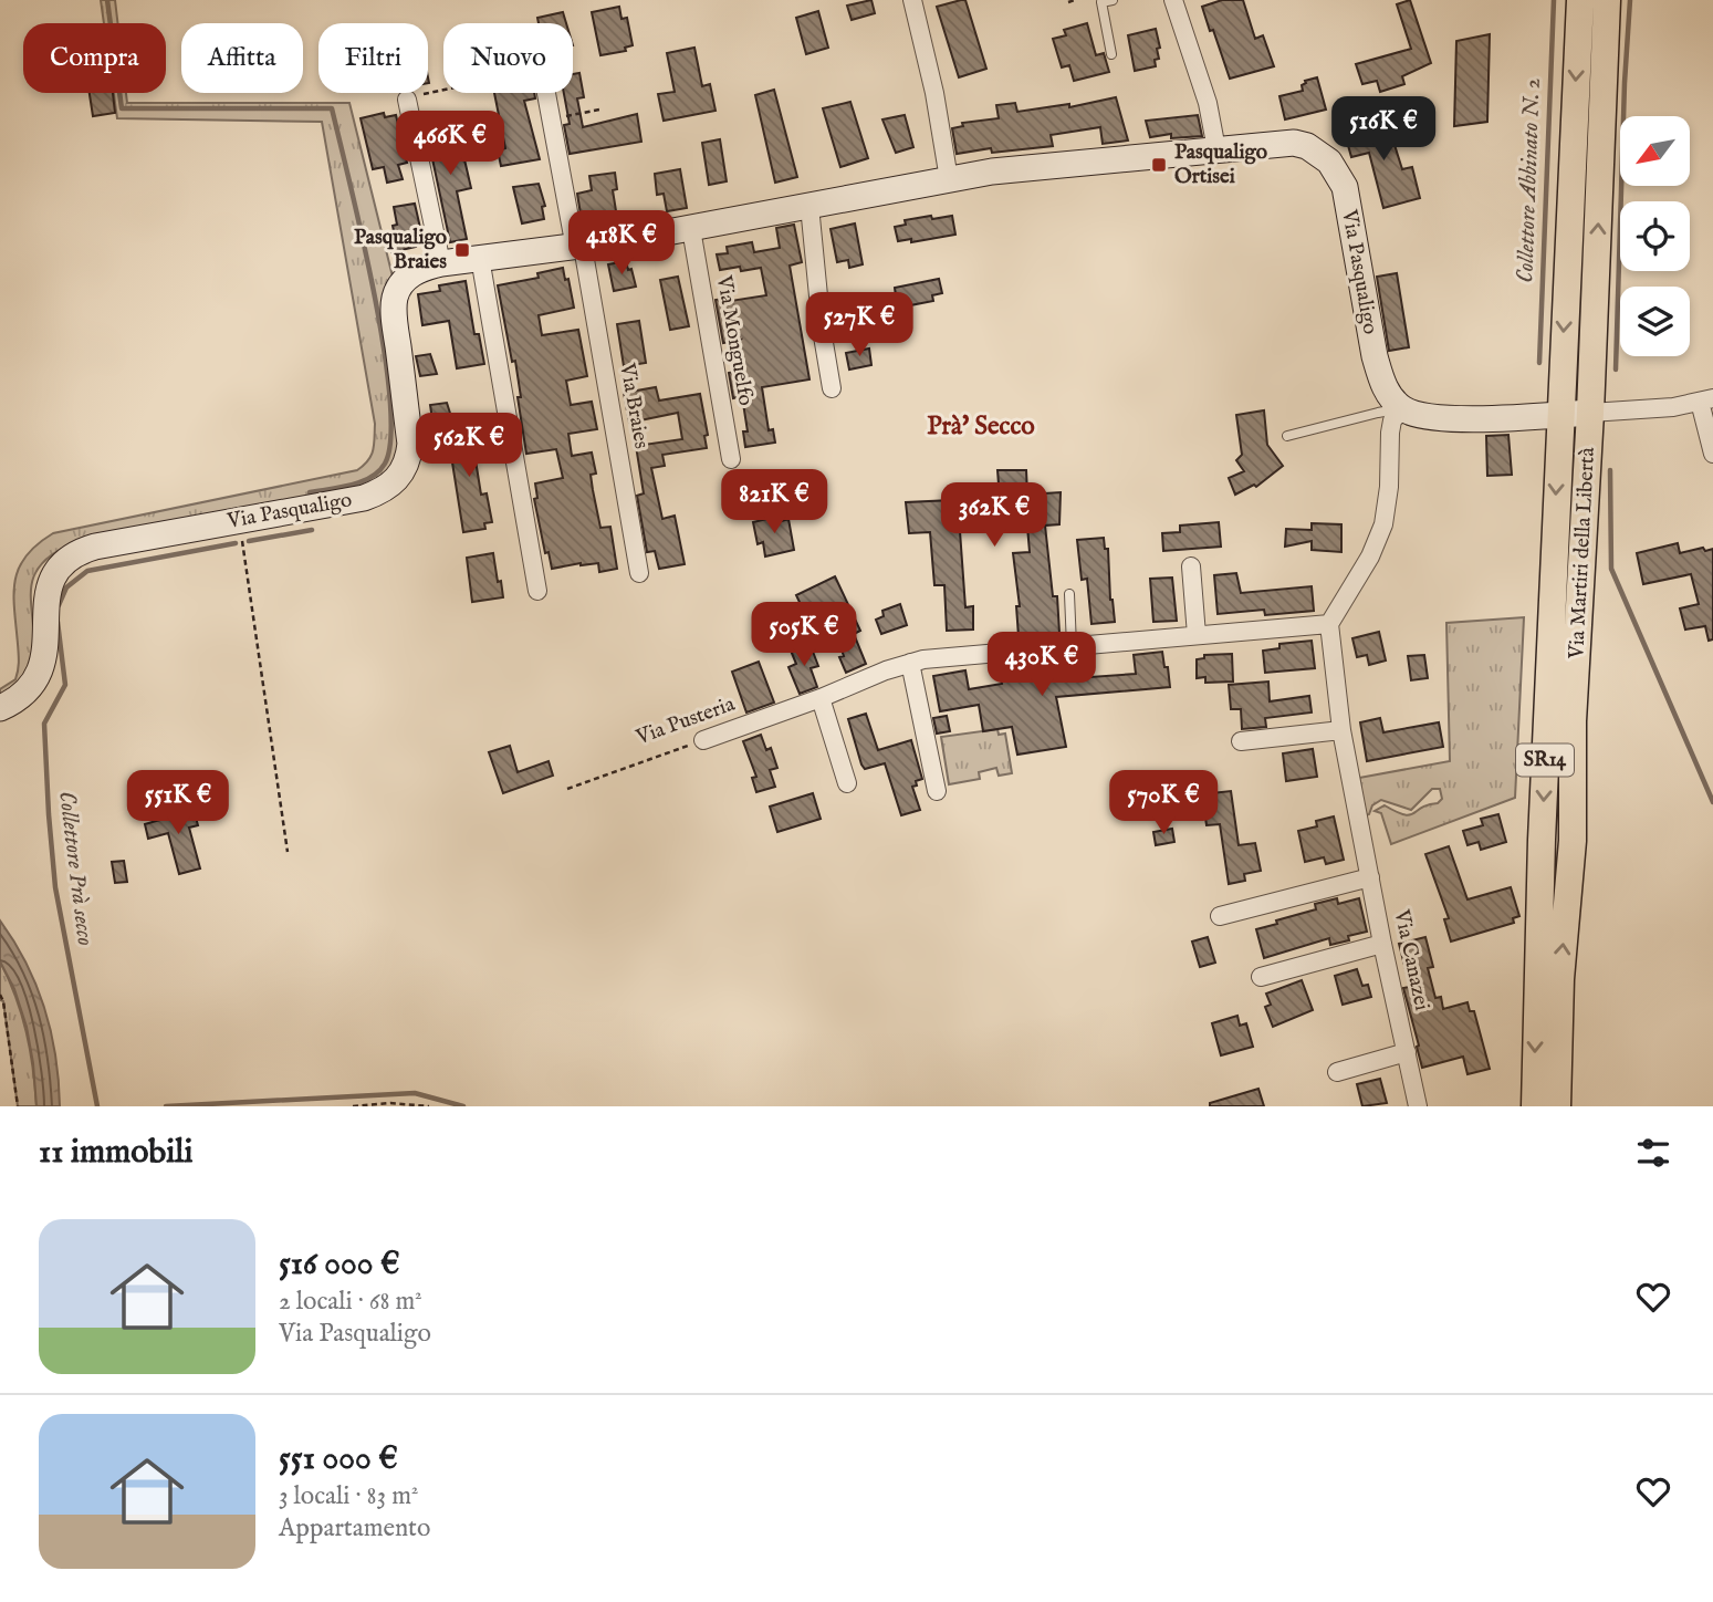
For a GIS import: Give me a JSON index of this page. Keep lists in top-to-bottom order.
{
  "streets": {
    "main road": ["Via Martiri della Libertà", "SR14"],
    "street": [
      "Via Pasqualigo",
      "Via Monguelfo",
      "Via Braies",
      "Via Pusteria",
      "Via Canazei"
    ]
  },
  "crossings": [
    ["Via Pasqualigo", "Via Monguelfo"],
    ["Via Pasqualigo", "Via Braies"],
    ["Via Pusteria", "Via Canazei"]
  ],
  "districts": ["Prà' Secco"],
  "water": ["Collettore Abbinato N. 2", "Collettore Prà secco"],
  "places": {
    "transit": ["Pasqualigo Ortisei", "Pasqualigo Braies"]
  },
  "north": "bottom left",
  "page": {
    "chip": [
      "Compra",
      "Affitta",
      "Filtri",
      "Nuovo"
    ],
    "price": [
      "516K €",
      "466K €",
      "418K €",
      "527K €",
      "562K €",
      "821K €",
      "362K €",
      "505K €",
      "430K €",
      "551K €",
      "570K €"
    ],
    "heading": "11 immobili",
    "list": [
      {
        "name": "516 000 €",
        "note": "2 locali · 68 m² · Via Pasqualigo"
      },
      {
        "name": "551 000 €",
        "note": "3 locali · 83 m² · Appartamento"
      }
    ]
  }
}
